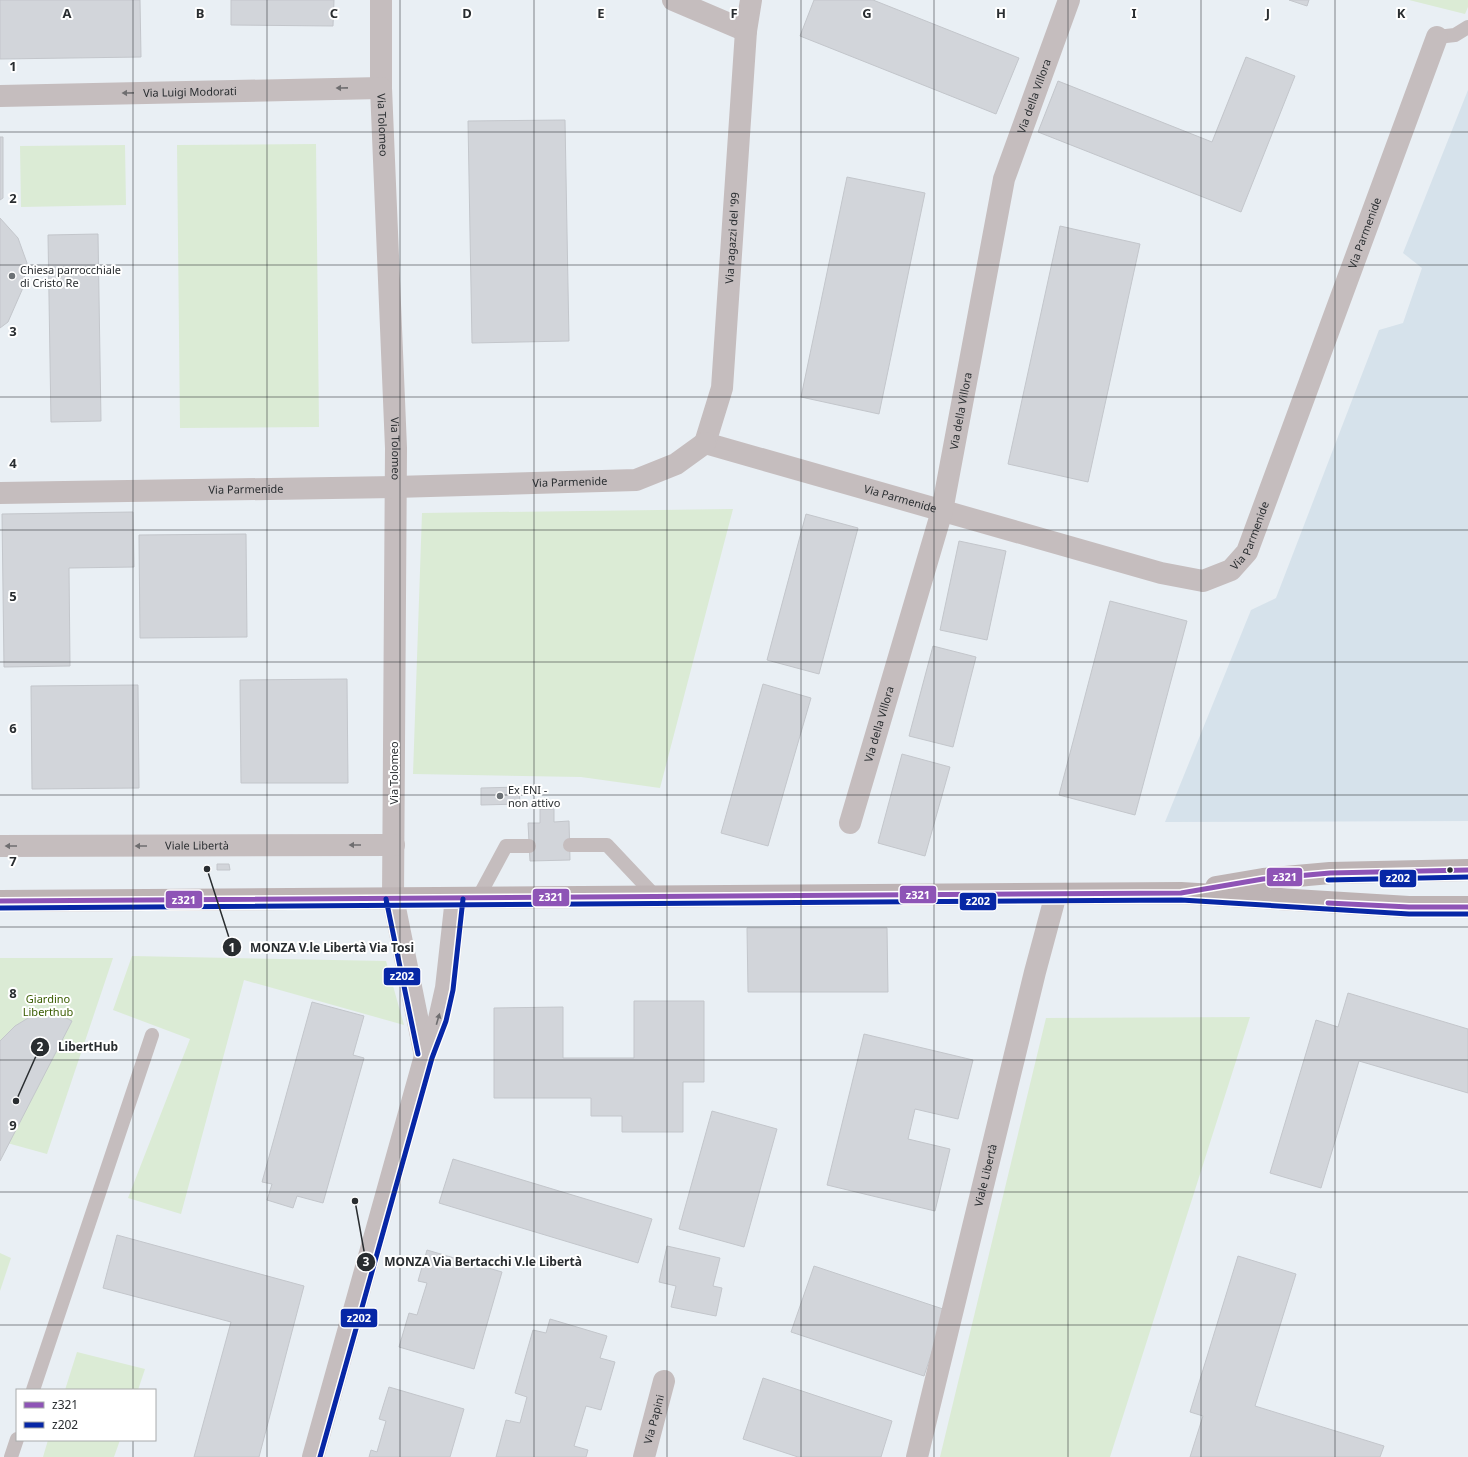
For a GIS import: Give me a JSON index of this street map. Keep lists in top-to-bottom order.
{
  "streets": {
    "street": [
      "Via Luigi Modorati",
      "Via della Villora",
      "Via Tolomeo",
      "Via Parmenide",
      "Via ragazzi del '99",
      "Viale Libertà",
      "Via Papini"
    ]
  },
  "crossings": [
    ["Via Luigi Modorati", "Via Tolomeo"],
    ["Via della Villora", "Via Parmenide"],
    ["Via Tolomeo", "Via Parmenide"],
    ["Via Tolomeo", "Viale Libertà"],
    ["Via Parmenide", "Via ragazzi del '99"]
  ],
  "one_way": ["Via Luigi Modorati", "Viale Libertà"],
  "parks": ["Giardino Liberthub"],
  "places": [
    "Chiesa parrocchiale di Cristo Re",
    "Ex ENI - non attivo",
    "MONZA V.le Libertà Via Tosi",
    "LibertHub",
    "MONZA Via Bertacchi V.le Libertà"
  ],
  "lines": ["transit line z321", "transit line z202"],
  "legend": ["z321", "z202"],
  "grid": {
    "columns": [
      "A",
      "B",
      "C",
      "D",
      "E",
      "F",
      "G",
      "H",
      "I",
      "J",
      "K"
    ],
    "rows": [
      "1",
      "2",
      "3",
      "4",
      "5",
      "6",
      "7",
      "8",
      "9"
    ]
  }
}
